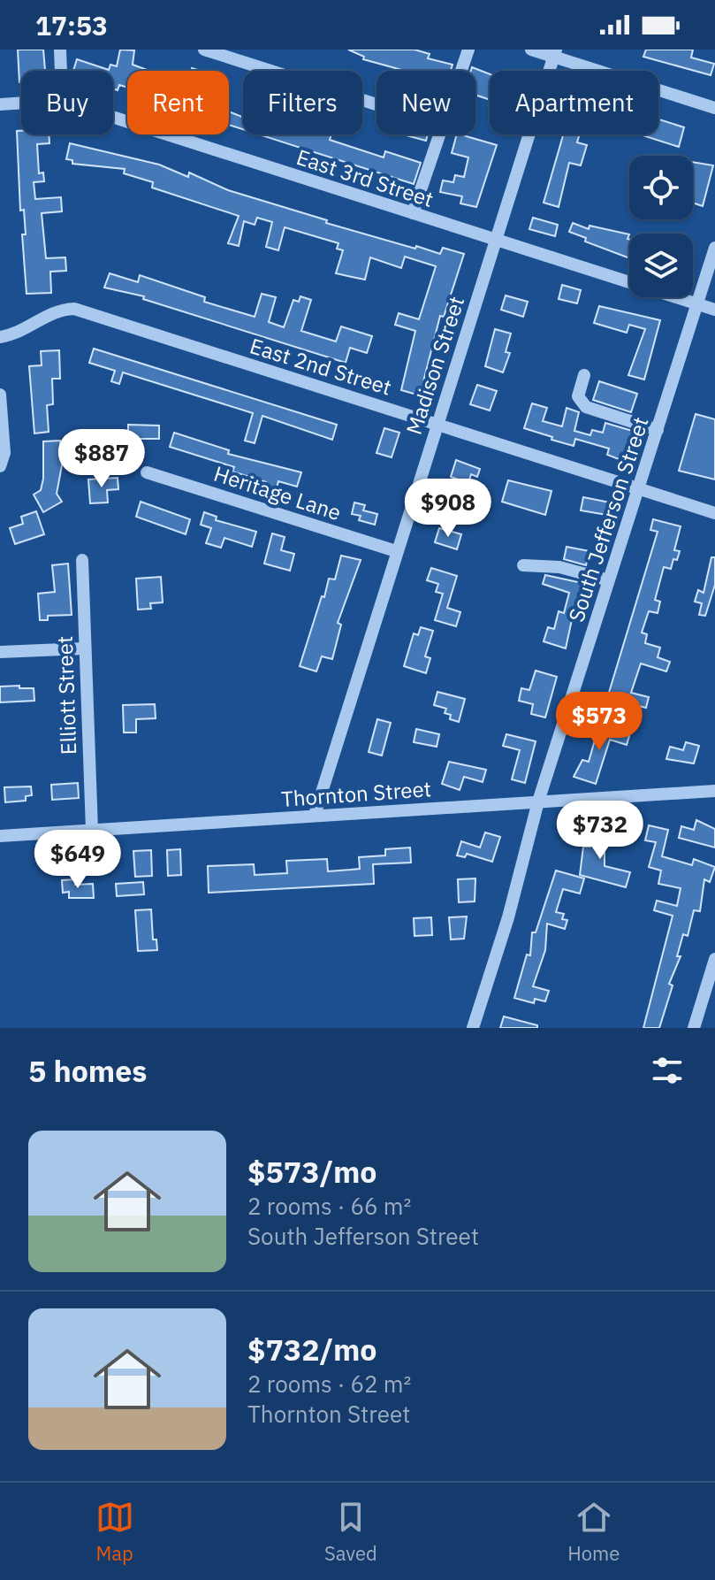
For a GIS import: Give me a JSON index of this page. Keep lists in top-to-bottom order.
{
  "streets": {
    "street": [
      "East 3rd Street",
      "Madison Street",
      "East 2nd Street",
      "Heritage Lane",
      "South Jefferson Street",
      "Elliott Street",
      "Thornton Street"
    ]
  },
  "crossings": [
    ["East 3rd Street", "Madison Street"],
    ["East 3rd Street", "South Jefferson Street"],
    ["Madison Street", "East 2nd Street"],
    ["Madison Street", "Heritage Lane"],
    ["Madison Street", "Thornton Street"],
    ["East 2nd Street", "South Jefferson Street"],
    ["South Jefferson Street", "Thornton Street"],
    ["Elliott Street", "Thornton Street"]
  ],
  "page": {
    "status": "17:53",
    "chip": [
      "Buy",
      "Rent",
      "Filters",
      "New",
      "Apartment"
    ],
    "price": [
      "$887",
      "$908",
      "$573",
      "$732",
      "$649"
    ],
    "heading": "5 homes",
    "list": [
      {
        "name": "$573/mo",
        "note": "2 rooms · 66 m² · South Jefferson Street"
      },
      {
        "name": "$732/mo",
        "note": "2 rooms · 62 m² · Thornton Street"
      }
    ],
    "tabs": ["Map", "Saved", "Home"]
  }
}
